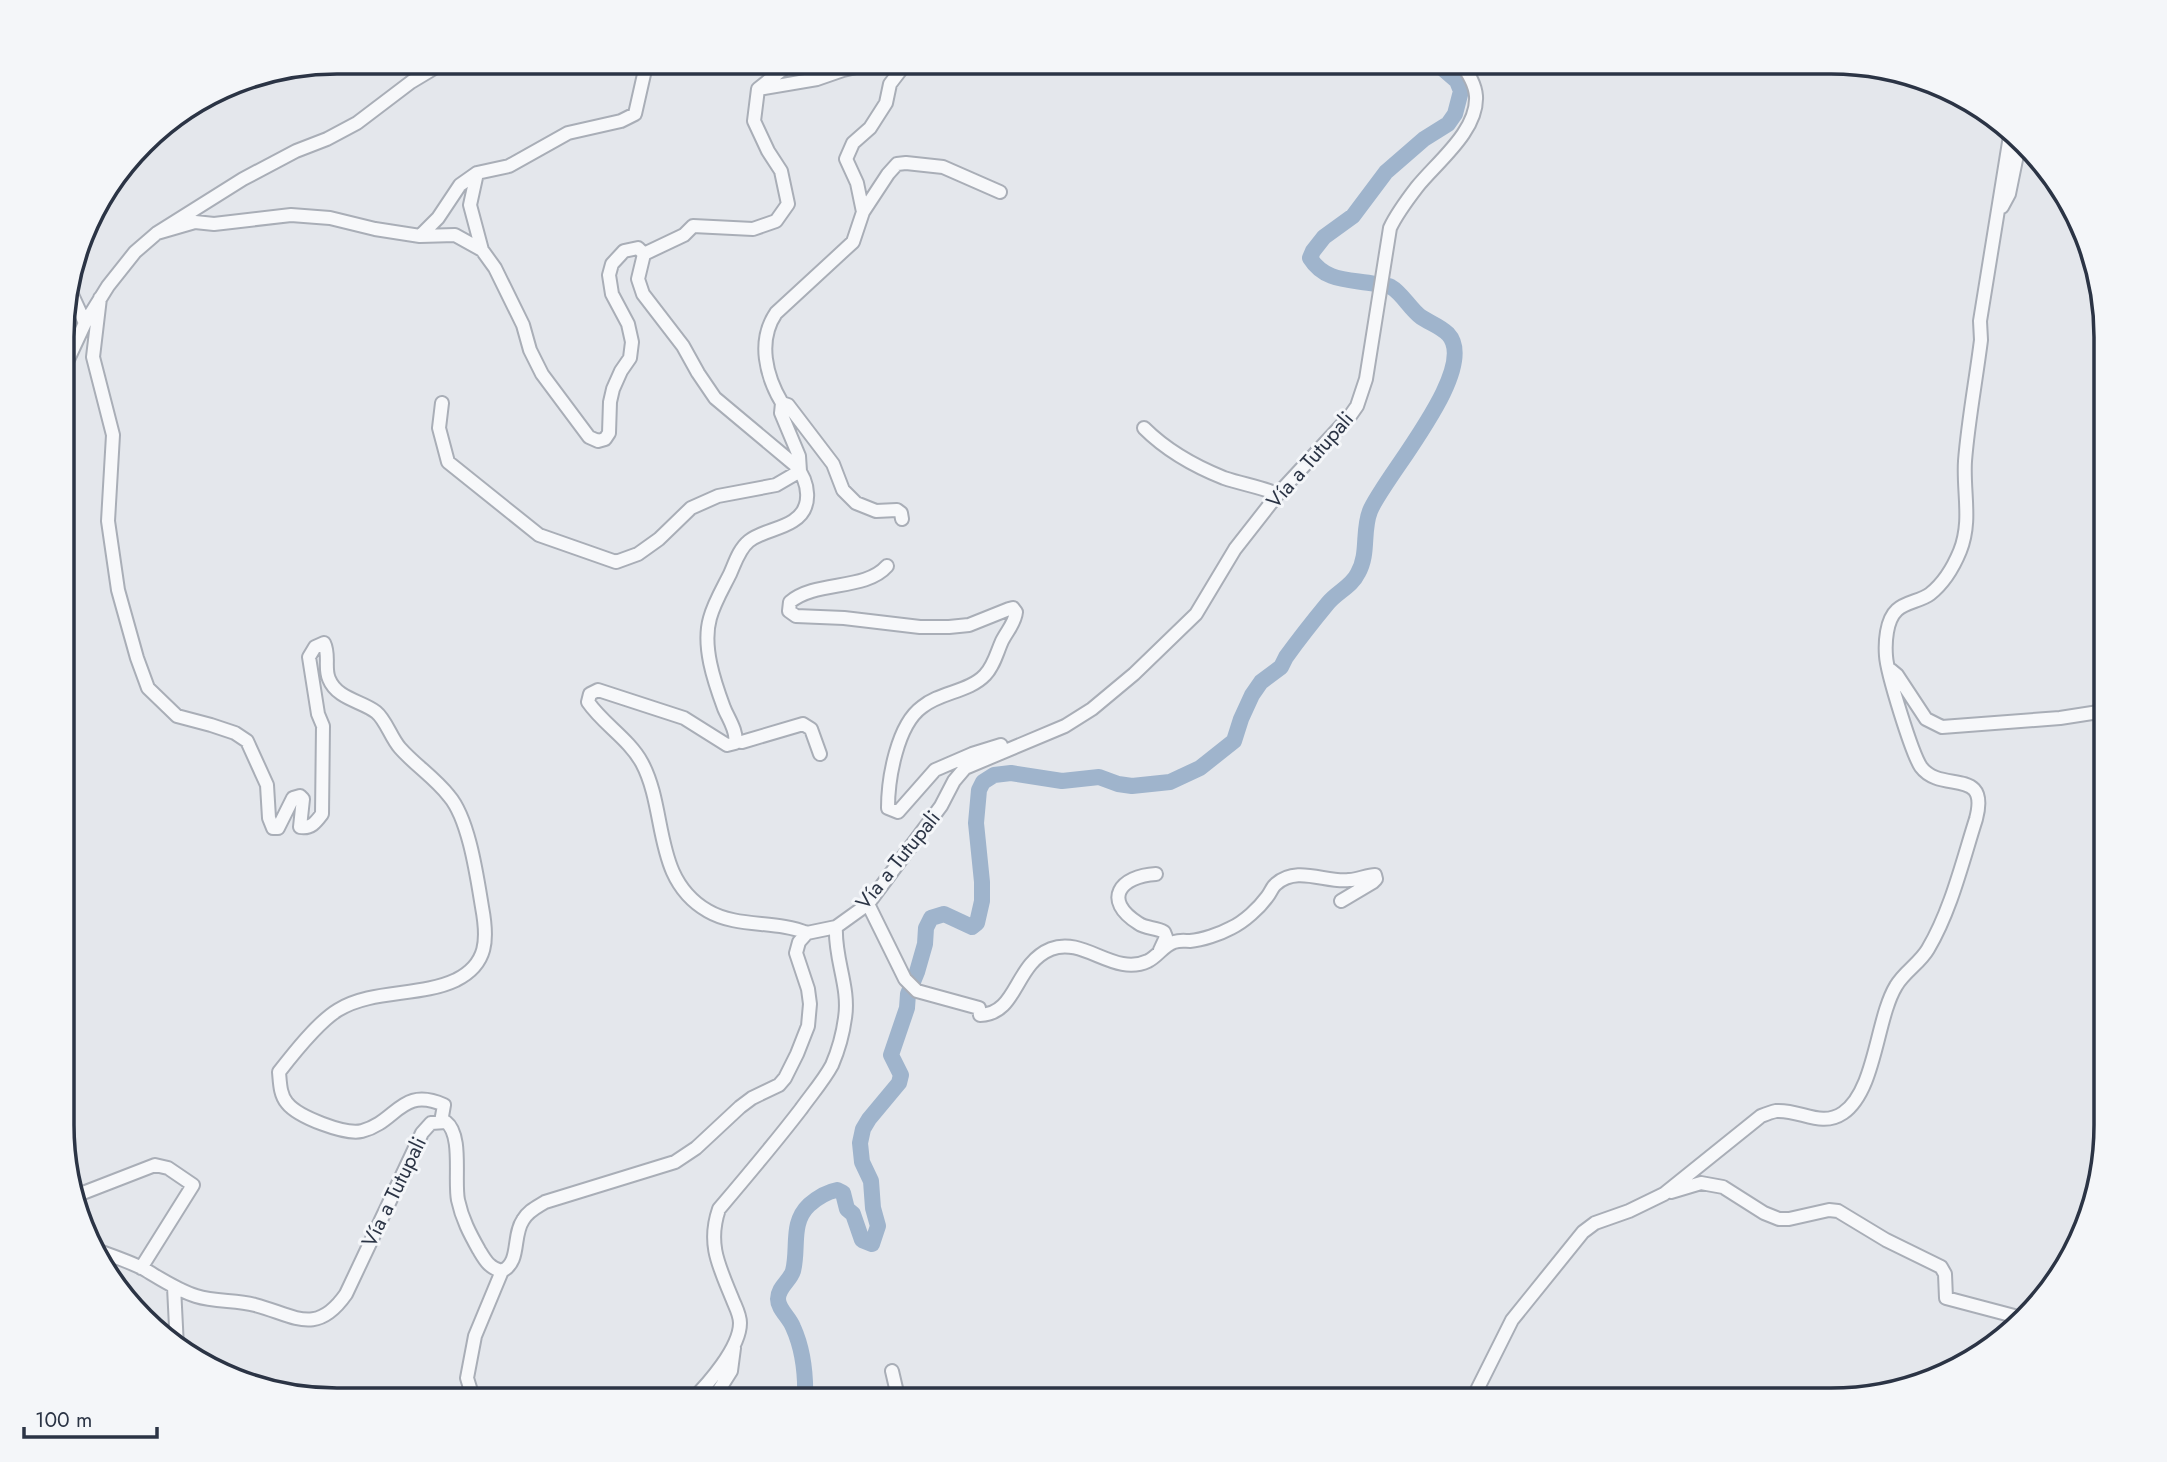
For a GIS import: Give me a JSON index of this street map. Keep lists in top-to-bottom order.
{
  "streets": {
    "street": ["Vía a Tutupali"]
  },
  "scale_bar": "100 m"
}
